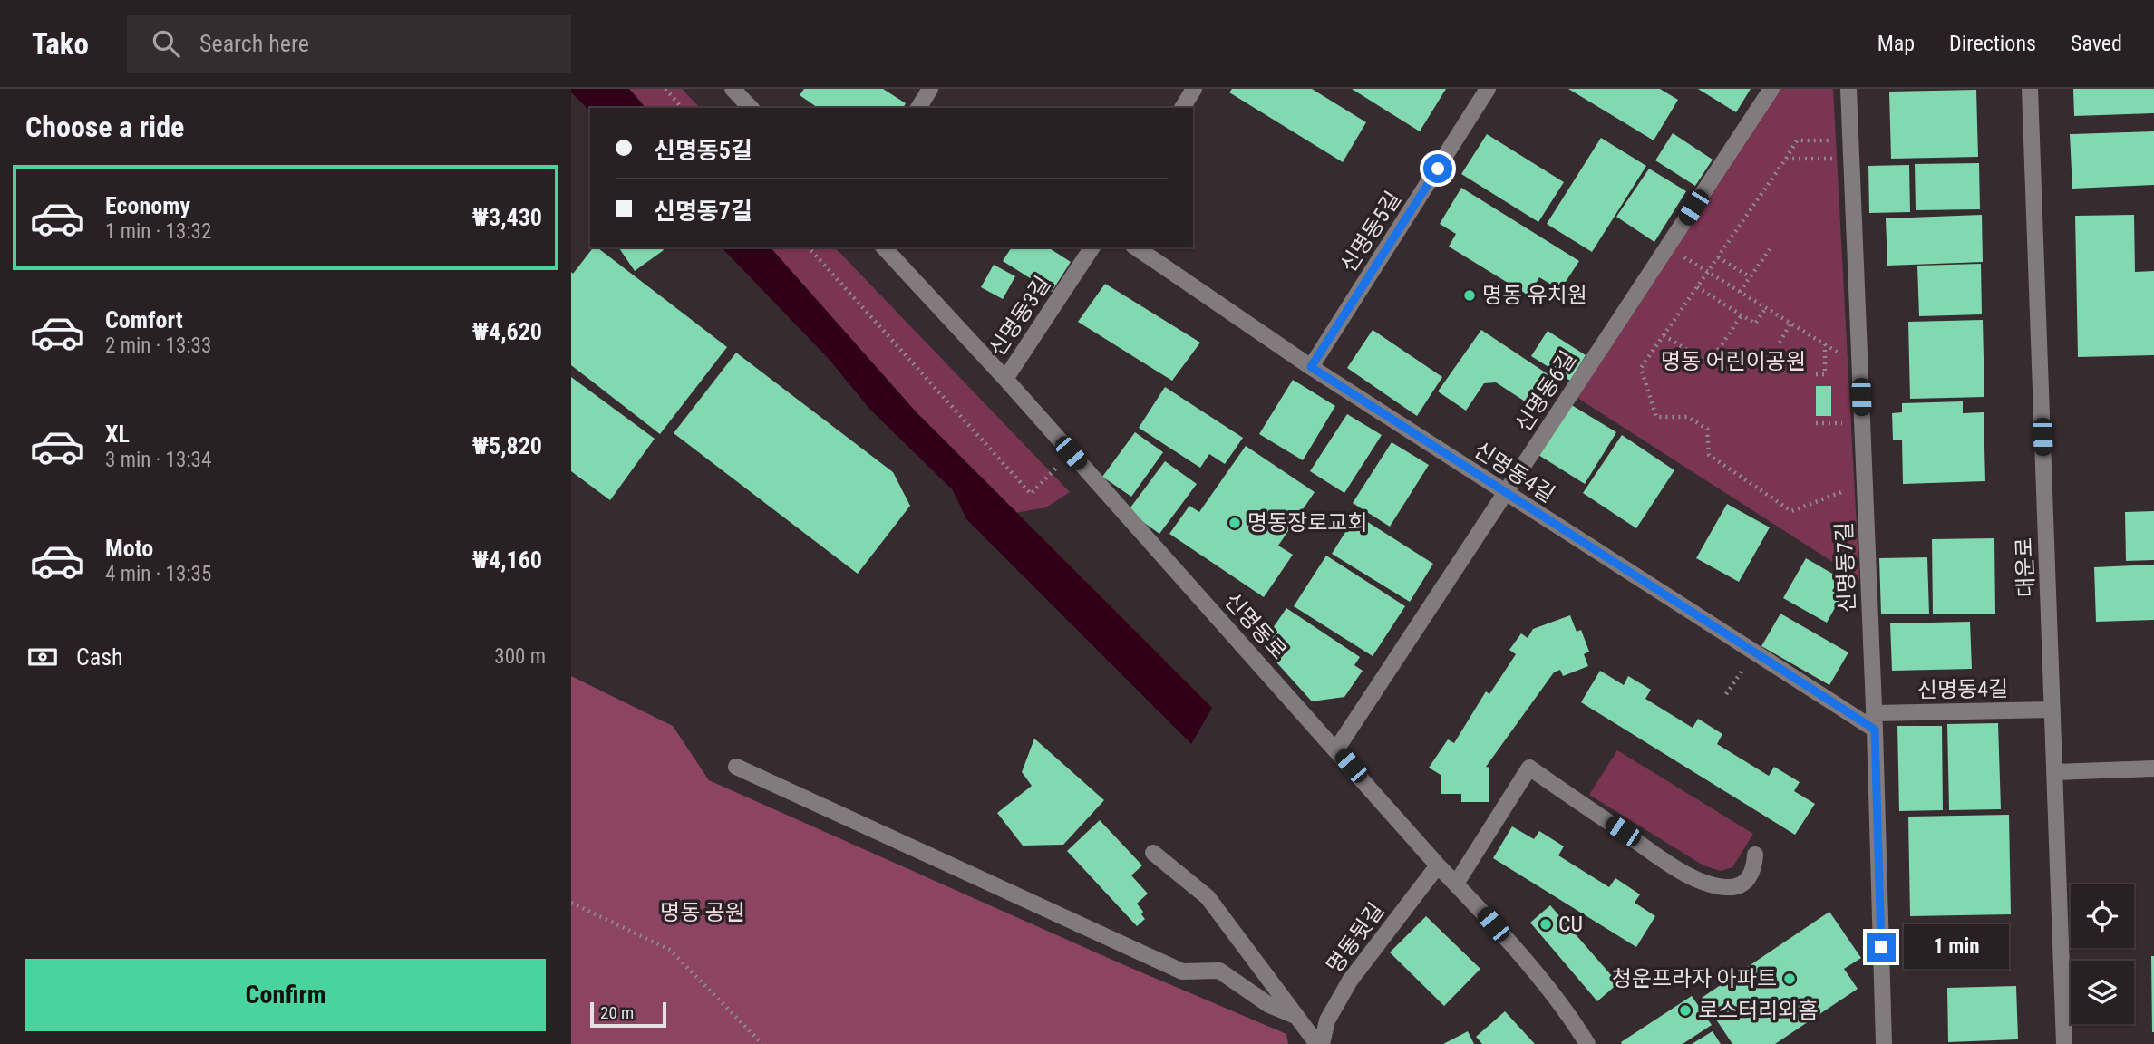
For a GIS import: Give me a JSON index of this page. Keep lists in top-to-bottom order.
{
  "streets": {
    "street": [
      "신명동5길",
      "신명동3길",
      "신명동6길",
      "신명동4길",
      "신명동7길",
      "대운로",
      "신명동로",
      "명동뒷길"
    ]
  },
  "crossings": [
    ["신명동5길", "신명동4길"],
    ["신명동3길", "신명동로"],
    ["신명동6길", "신명동4길"],
    ["신명동6길", "신명동로"],
    ["신명동4길", "신명동7길"],
    ["신명동4길", "대운로"],
    ["신명동로", "명동뒷길"]
  ],
  "parks": ["명동 어린이공원", "명동 공원"],
  "places": [
    "명동 유치원",
    "명동장로교회",
    "CU",
    "청운프라자 아파트",
    "로스터리외홈"
  ],
  "scale_bar": "20 m",
  "page": {
    "header": "Tako",
    "search": "Search here",
    "nav": ["Map", "Directions", "Saved"],
    "heading": "Choose a ride",
    "banner": ["신명동5길", "신명동7길"],
    "list": [
      {
        "name": "Economy",
        "note": "1 min · 13:32",
        "value": "₩3,430"
      },
      {
        "name": "Comfort",
        "note": "2 min · 13:33",
        "value": "₩4,620"
      },
      {
        "name": "XL",
        "note": "3 min · 13:34",
        "value": "₩5,820"
      },
      {
        "name": "Moto",
        "note": "4 min · 13:35",
        "value": "₩4,160"
      }
    ],
    "pay": ["Cash", "300 m"],
    "bubble": "1 min",
    "buttons": "Confirm",
    "scale": "20 m"
  }
}
